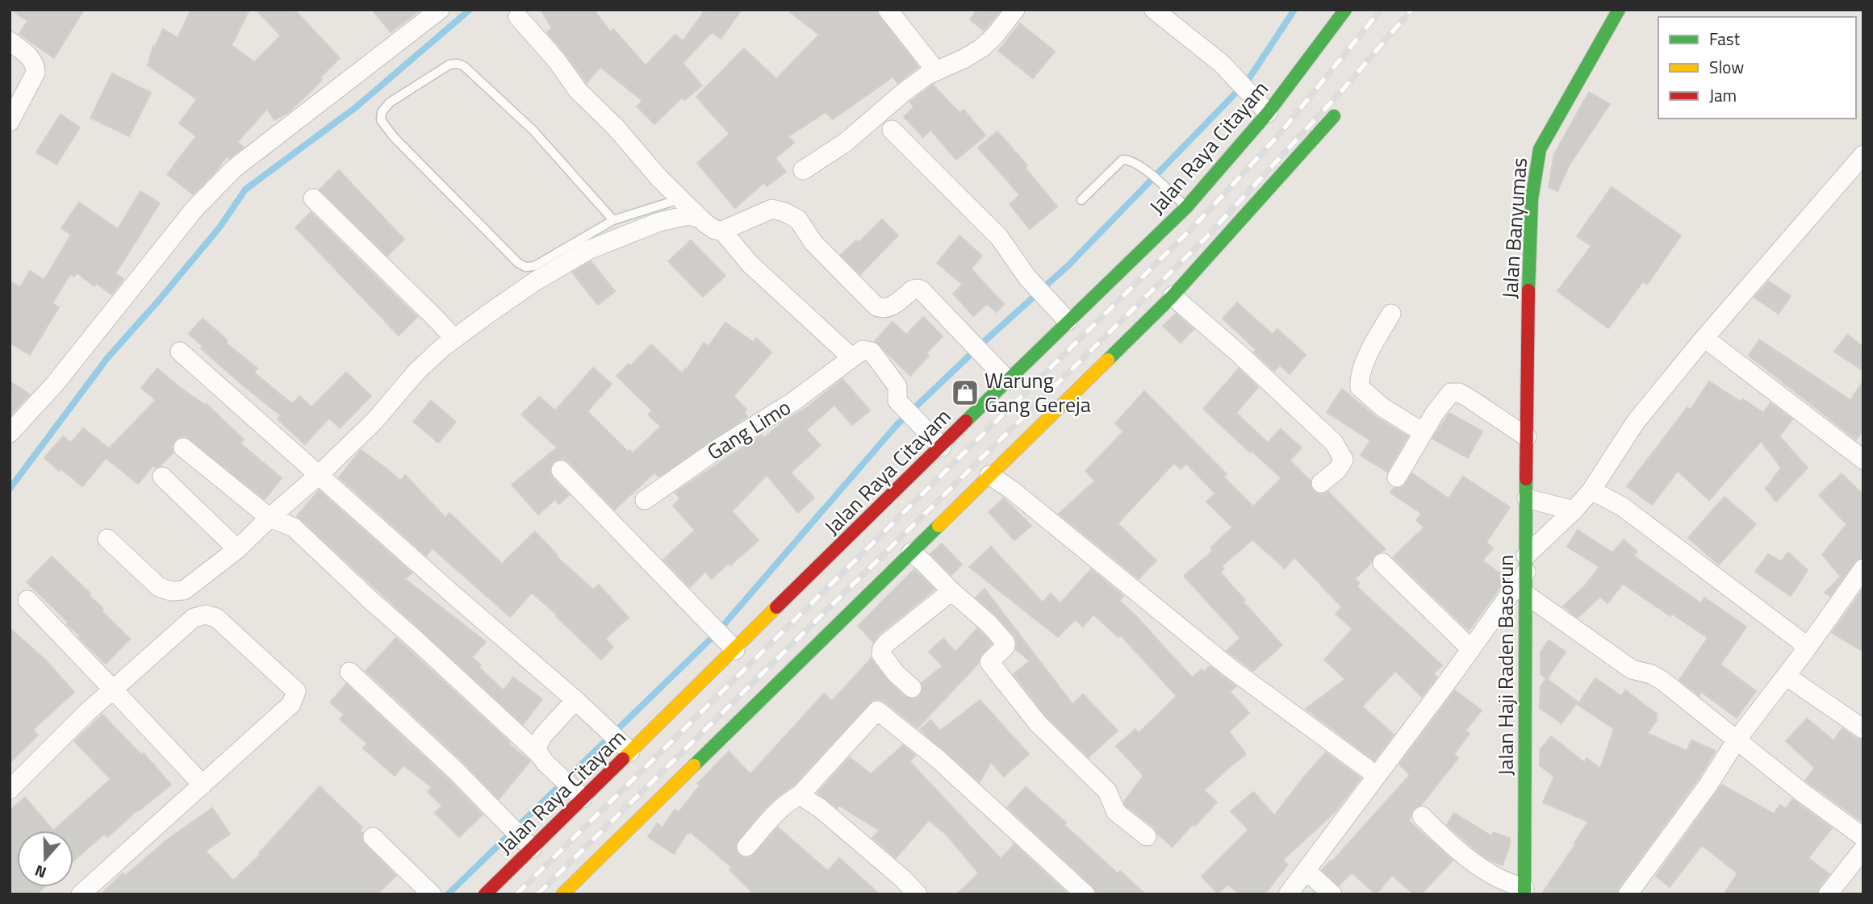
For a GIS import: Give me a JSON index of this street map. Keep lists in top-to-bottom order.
{
  "streets": {
    "street": [
      "Jalan Raya Citayam",
      "Jalan Banyumas",
      "Gang Limo",
      "Jalan Haji Raden Basorun"
    ]
  },
  "crossings": [
    ["Jalan Banyumas", "Jalan Haji Raden Basorun"]
  ],
  "places": {
    "shop": ["Warung Gang Gereja"]
  },
  "legend": ["Fast", "Slow", "Jam"],
  "north": "bottom"
}
